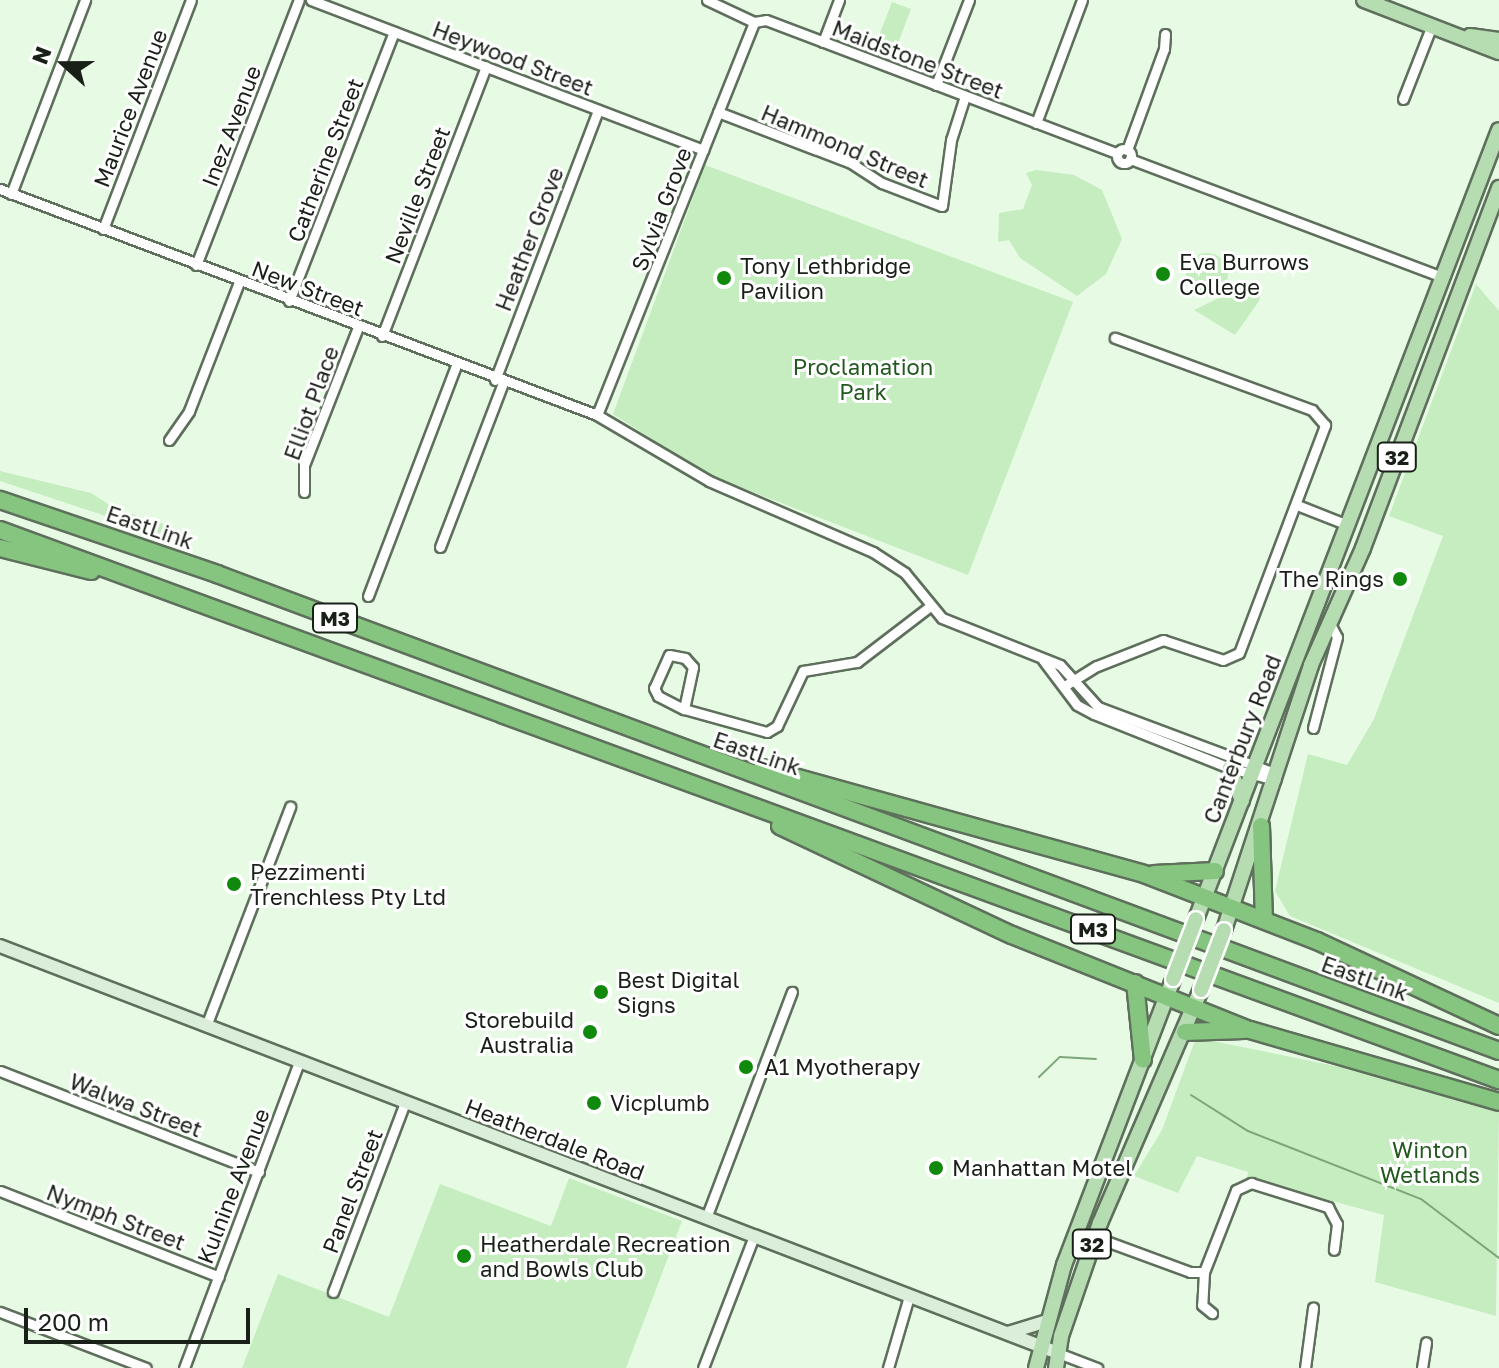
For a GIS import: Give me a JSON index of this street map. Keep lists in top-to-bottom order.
{
  "streets": {
    "highway": ["EastLink", "M3"],
    "main road": ["32", "Canterbury Road", "Heatherdale Road"],
    "street": [
      "Heywood Street",
      "Maidstone Street",
      "Maurice Avenue",
      "Inez Avenue",
      "Hammond Street",
      "Catherine Street",
      "Neville Street",
      "Sylvia Grove",
      "Heather Grove",
      "New Street",
      "Elliot Place",
      "Walwa Street",
      "Kulnine Avenue",
      "Panel Street",
      "Nymph Street"
    ]
  },
  "crossings": [
    ["Heywood Street", "Catherine Street"],
    ["Heywood Street", "Neville Street"],
    ["Heywood Street", "Sylvia Grove"],
    ["Heywood Street", "Heather Grove"],
    ["Maidstone Street", "Hammond Street"],
    ["Maidstone Street", "Sylvia Grove"],
    ["Maidstone Street", "Canterbury Road"],
    ["Maurice Avenue", "New Street"],
    ["Inez Avenue", "New Street"],
    ["Hammond Street", "Sylvia Grove"],
    ["Catherine Street", "New Street"],
    ["Neville Street", "New Street"],
    ["Sylvia Grove", "New Street"],
    ["Heather Grove", "New Street"],
    ["New Street", "Elliot Place"],
    ["Canterbury Road", "Heatherdale Road"],
    ["Walwa Street", "Kulnine Avenue"],
    ["Heatherdale Road", "Kulnine Avenue"],
    ["Heatherdale Road", "Panel Street"],
    ["Kulnine Avenue", "Nymph Street"]
  ],
  "parks": ["Proclamation Park", "Winton Wetlands"],
  "places": [
    "Eva Burrows College",
    "Tony Lethbridge Pavilion",
    "The Rings",
    "Pezzimenti Trenchless Pty Ltd",
    "Best Digital Signs",
    "Storebuild Australia",
    "A1 Myotherapy",
    "Vicplumb",
    "Manhattan Motel",
    "Heatherdale Recreation and Bowls Club"
  ],
  "scale_bar": "200 m",
  "north": "left"
}
